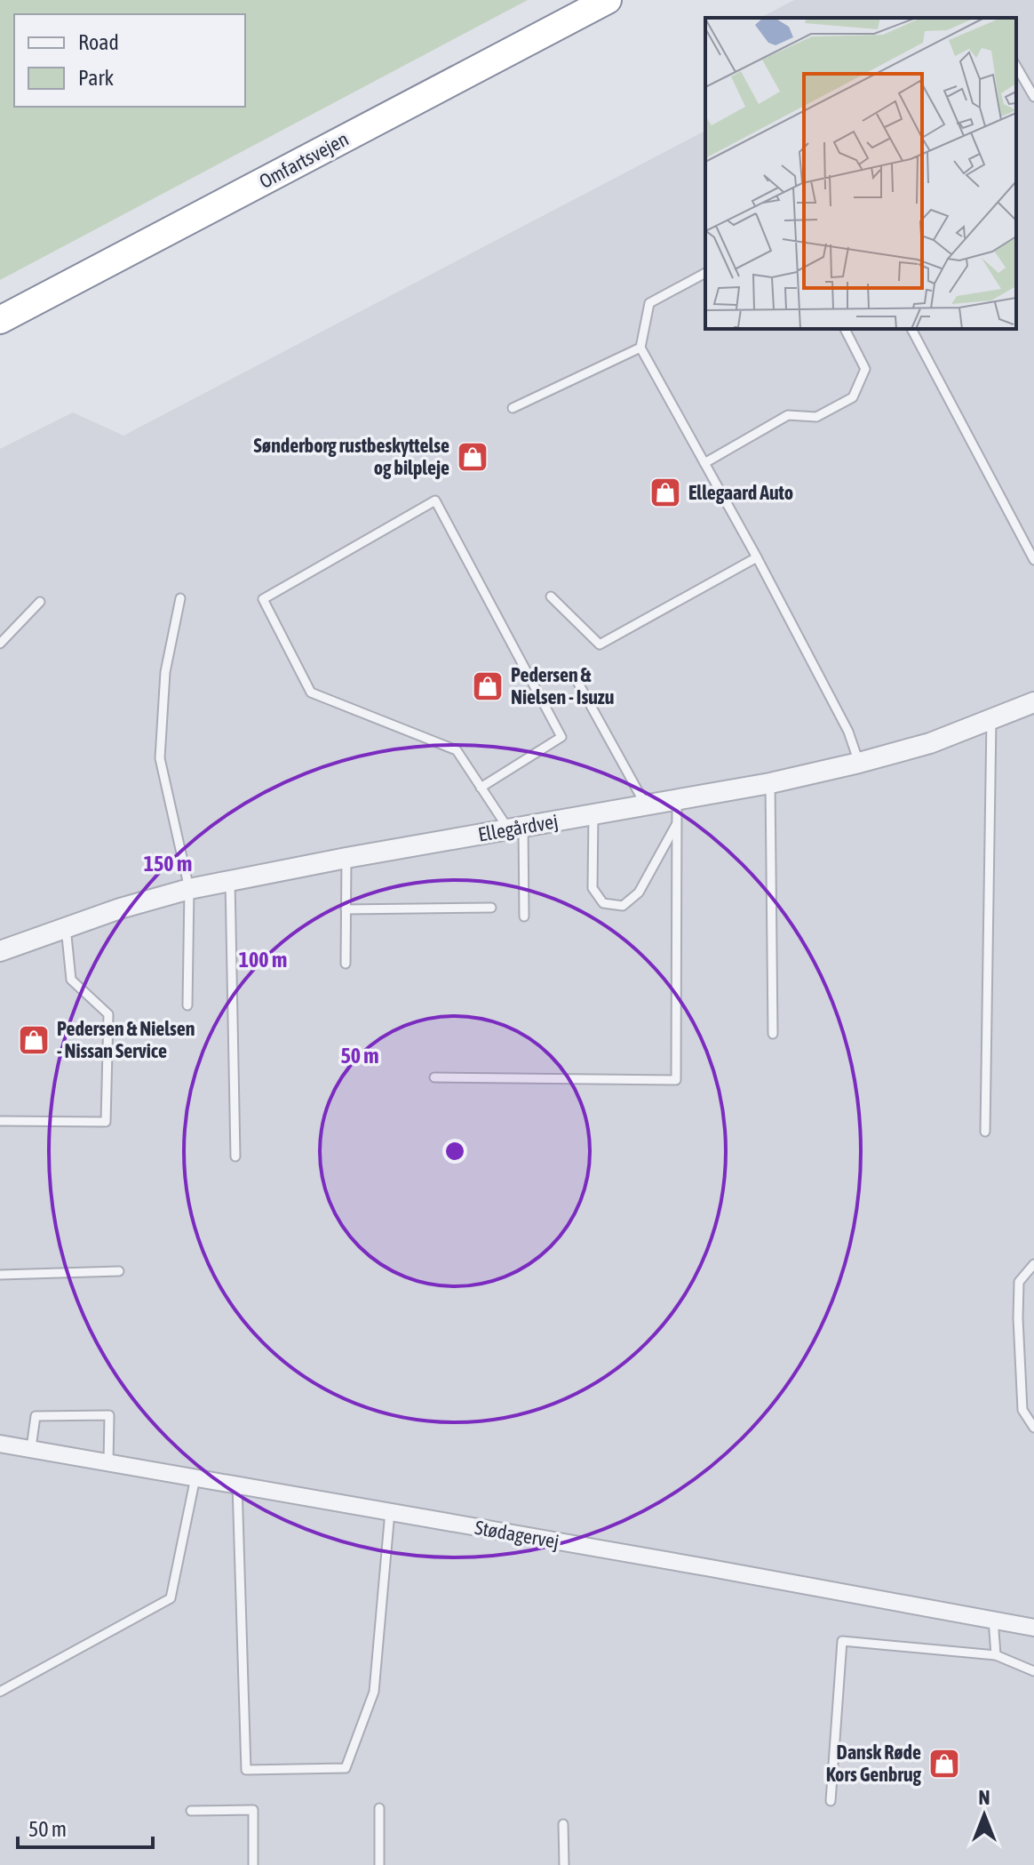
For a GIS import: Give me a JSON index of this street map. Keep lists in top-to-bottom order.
{
  "streets": {
    "highway": ["Omfartsvejen"],
    "street": ["Ellegårdvej", "Stødagervej"]
  },
  "places": {
    "shop": [
      "Sønderborg rustbeskyttelse og bilpleje",
      "Ellegaard Auto",
      "Pedersen & Nielsen - Isuzu",
      "Pedersen & Nielsen - Nissan Service",
      "Dansk Røde Kors Genbrug"
    ]
  },
  "legend": ["Road", "Park"],
  "scale_bar": "50 m",
  "north": "top",
  "rings": ["150 m", "100 m", "50 m"]
}
